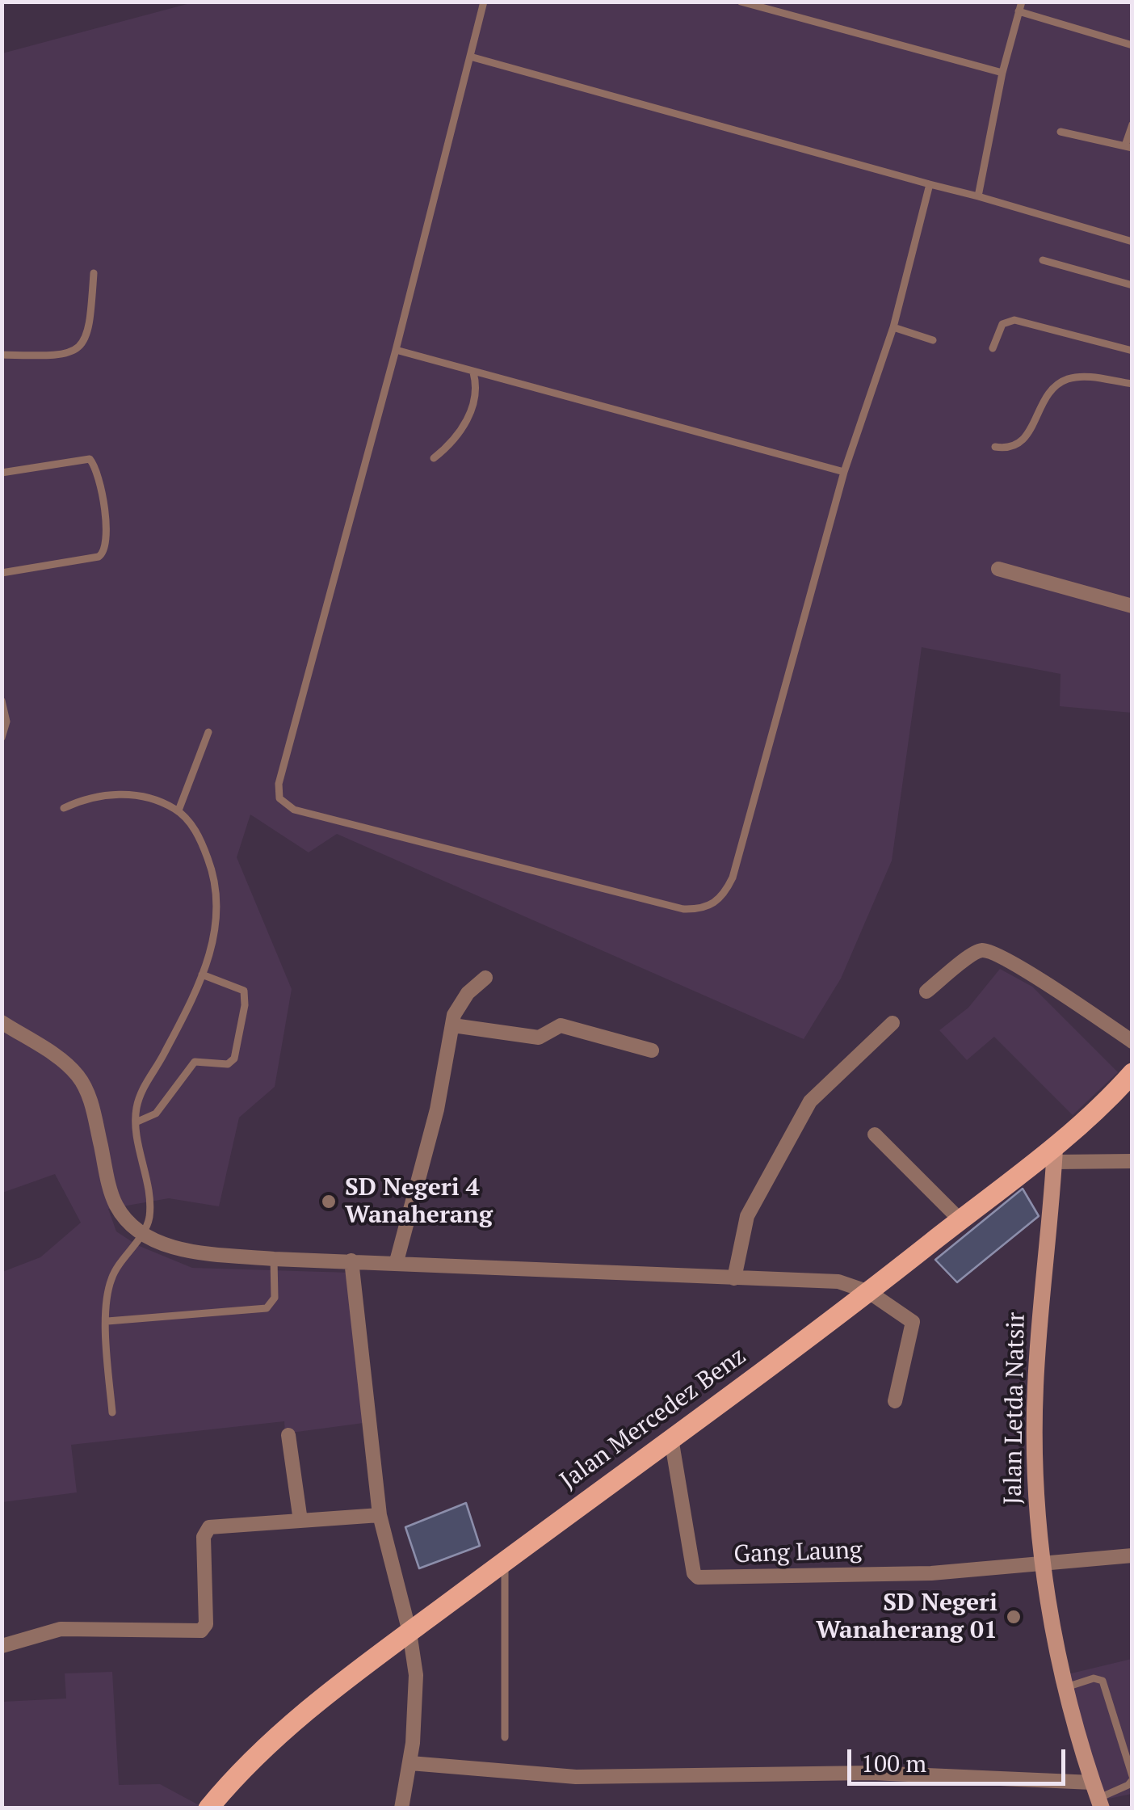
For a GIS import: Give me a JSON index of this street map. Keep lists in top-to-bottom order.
{
  "streets": {
    "main road": ["Jalan Mercedez Benz"],
    "street": ["Jalan Letda Natsir", "Gang Laung"]
  },
  "crossings": [
    ["Jalan Letda Natsir", "Jalan Mercedez Benz"],
    ["Jalan Letda Natsir", "Gang Laung"],
    ["Jalan Mercedez Benz", "Gang Laung"]
  ],
  "places": ["SD Negeri 4 Wanaherang", "SD Negeri Wanaherang 01"],
  "scale_bar": "100 m"
}
